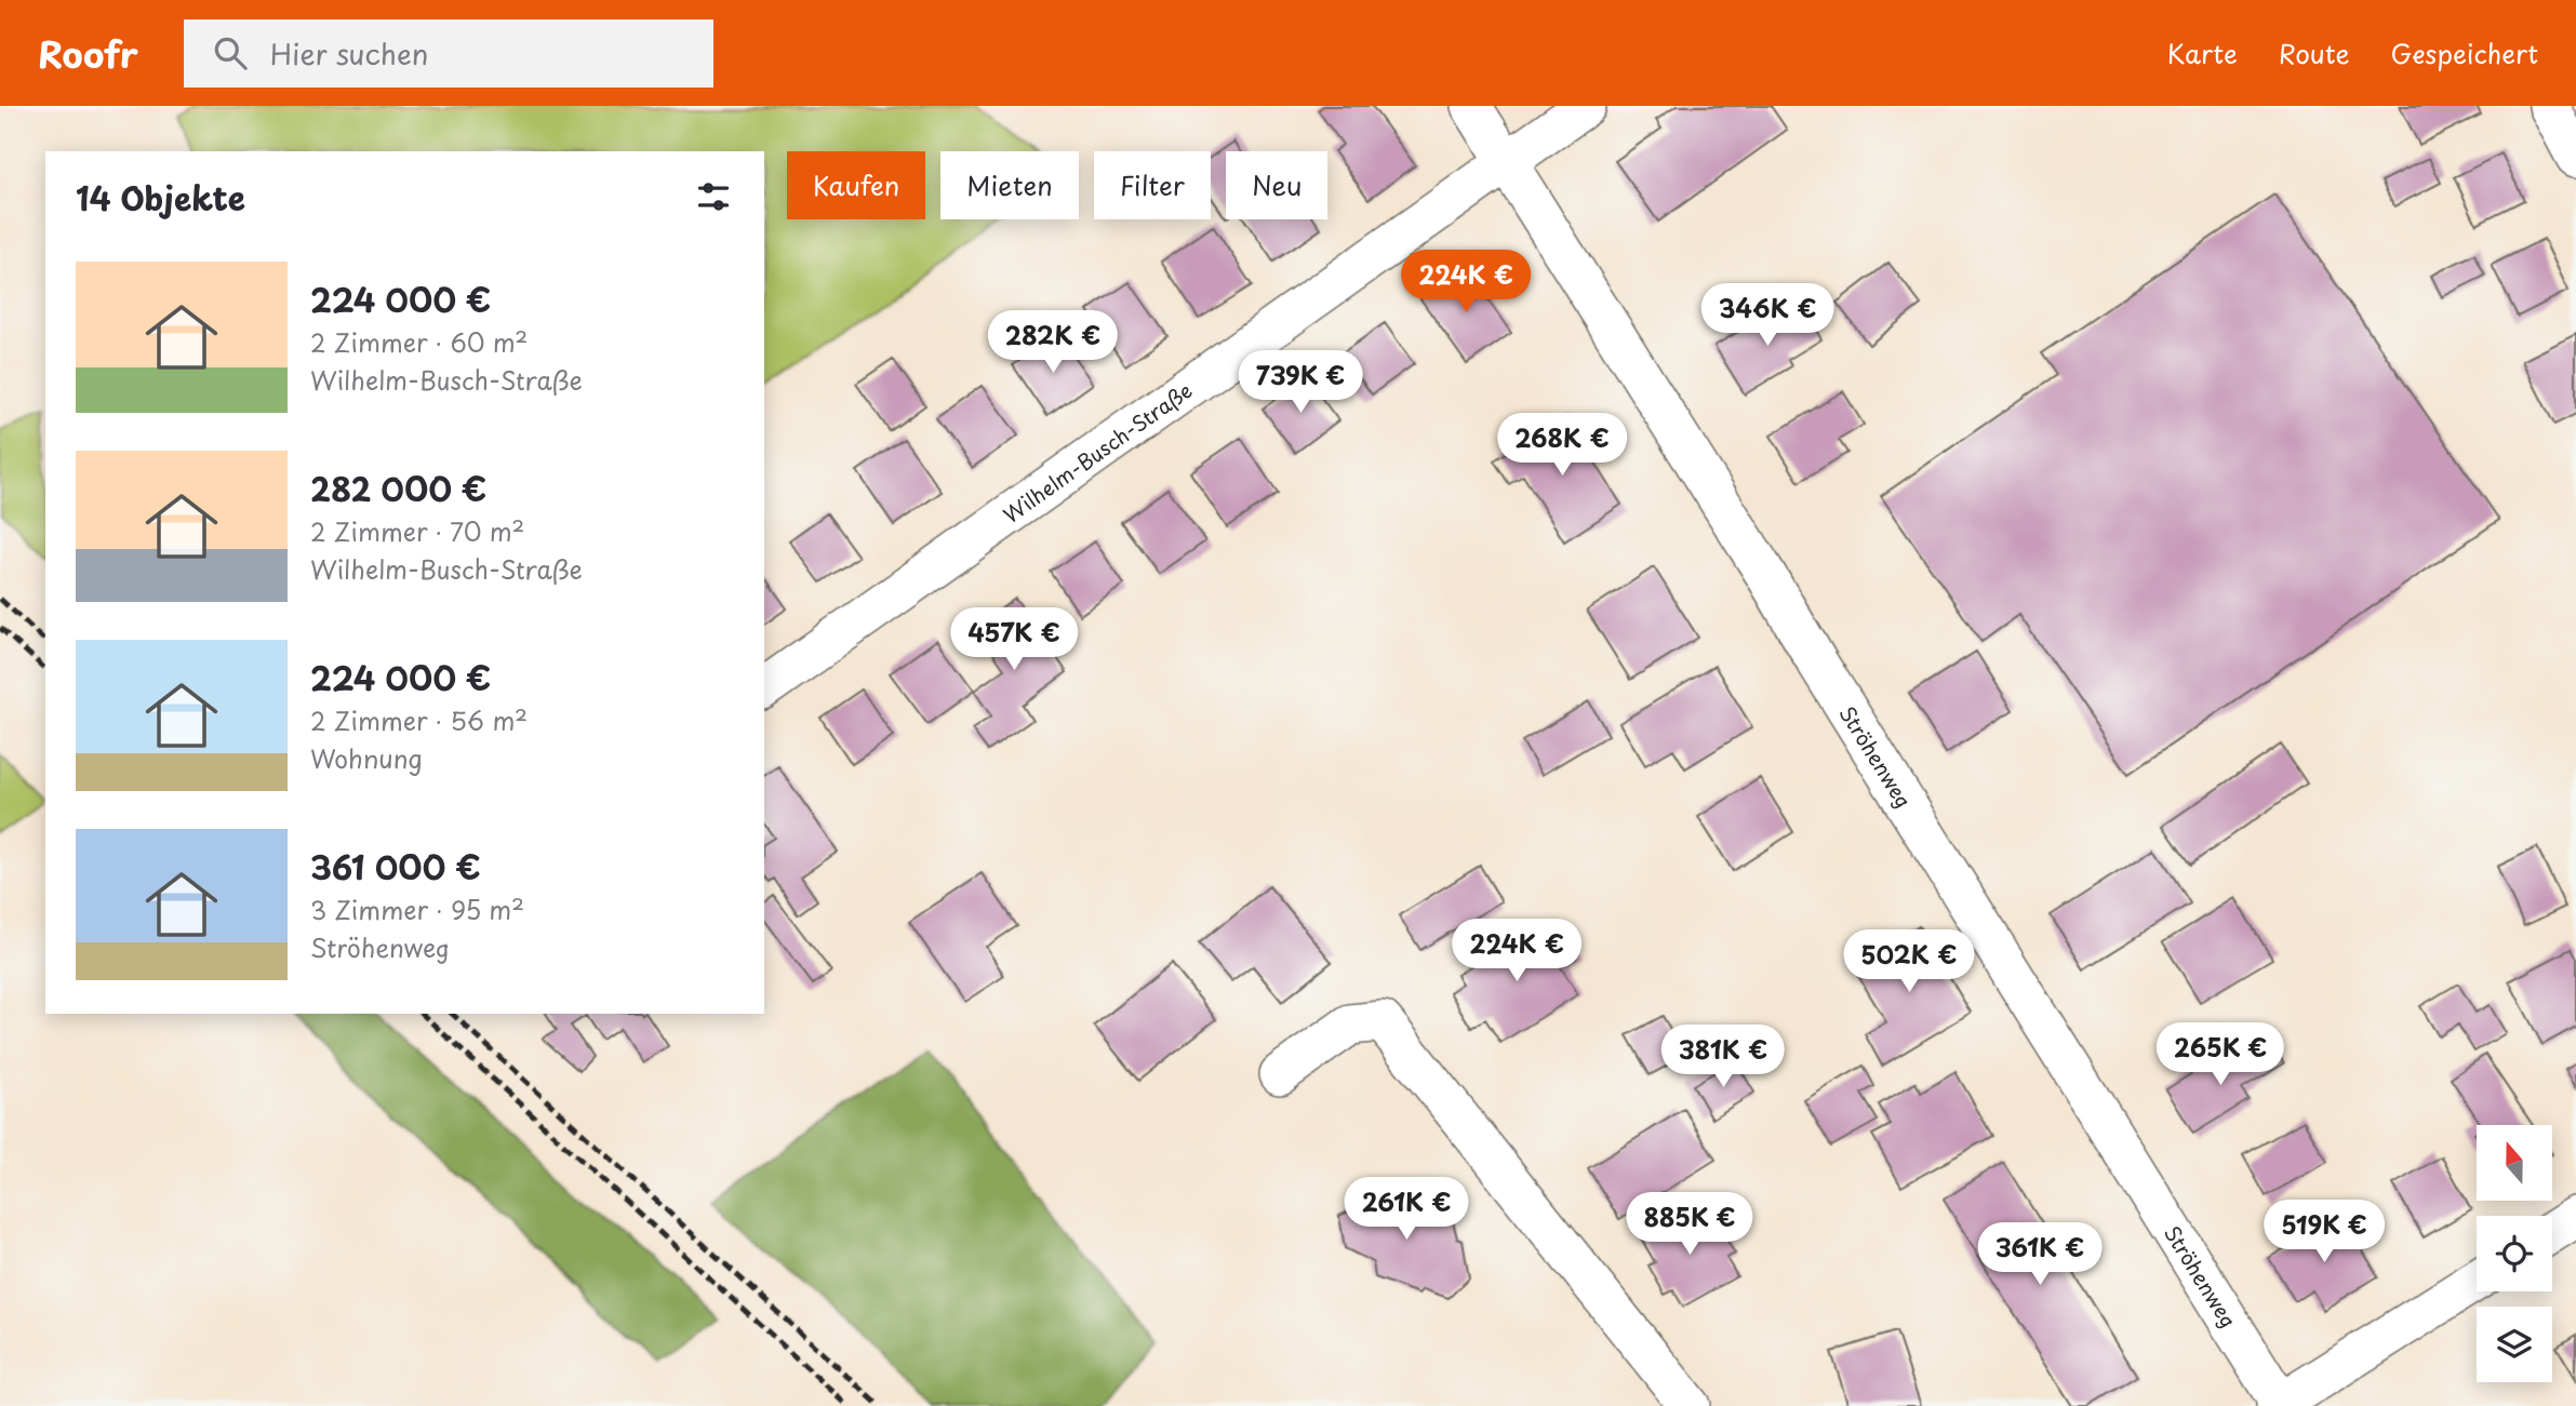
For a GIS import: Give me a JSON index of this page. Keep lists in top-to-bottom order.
{
  "streets": {
    "street": ["Wilhelm-Busch-Straße", "Ströhenweg"]
  },
  "crossings": [
    ["Wilhelm-Busch-Straße", "Ströhenweg"]
  ],
  "north": "top",
  "page": {
    "header": "Roofr",
    "search": "Hier suchen",
    "nav": ["Karte", "Route", "Gespeichert"],
    "chip": [
      "Kaufen",
      "Mieten",
      "Filter",
      "Neu"
    ],
    "heading": "14 Objekte",
    "list": [
      {
        "name": "224 000 €",
        "note": "2 Zimmer · 60 m² · Wilhelm-Busch-Straße"
      },
      {
        "name": "282 000 €",
        "note": "2 Zimmer · 70 m² · Wilhelm-Busch-Straße"
      },
      {
        "name": "224 000 €",
        "note": "2 Zimmer · 56 m² · Wohnung"
      },
      {
        "name": "361 000 €",
        "note": "3 Zimmer · 95 m² · Ströhenweg"
      }
    ],
    "price": [
      "224K €",
      "346K €",
      "282K €",
      "739K €",
      "268K €",
      "457K €",
      "224K €",
      "502K €",
      "265K €",
      "381K €",
      "261K €",
      "885K €",
      "519K €",
      "361K €"
    ]
  }
}
